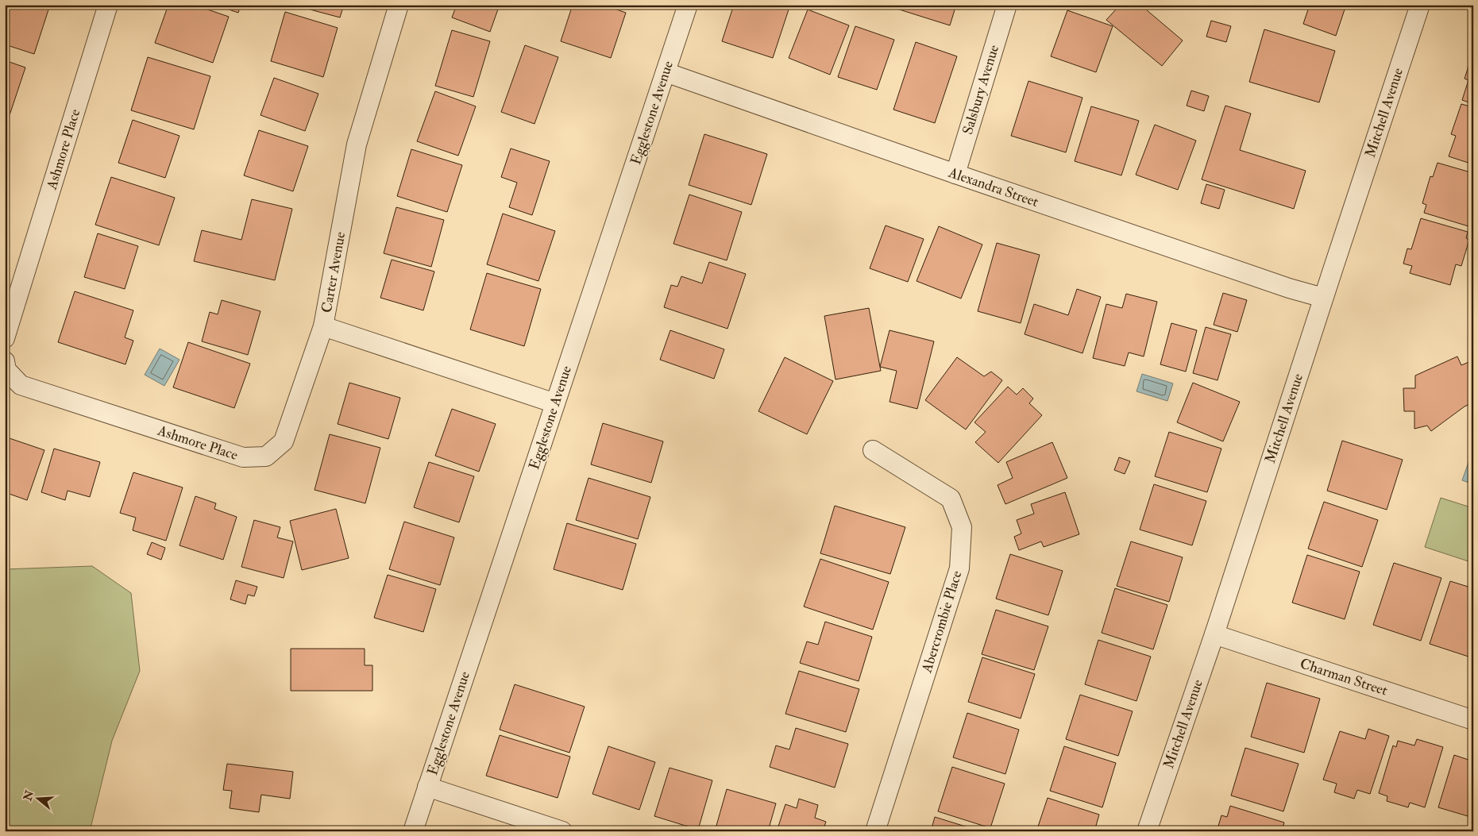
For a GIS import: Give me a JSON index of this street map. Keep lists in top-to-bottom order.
{
  "streets": {
    "street": [
      "Salsbury Avenue",
      "Egglestone Avenue",
      "Mitchell Avenue",
      "Ashmore Place",
      "Alexandra Street",
      "Carter Avenue",
      "Abercrombie Place",
      "Charman Street"
    ]
  },
  "crossings": [
    ["Salsbury Avenue", "Alexandra Street"],
    ["Egglestone Avenue", "Alexandra Street"],
    ["Egglestone Avenue", "Carter Avenue"],
    ["Mitchell Avenue", "Alexandra Street"],
    ["Mitchell Avenue", "Charman Street"],
    ["Ashmore Place", "Carter Avenue"]
  ],
  "north": "left"
}
